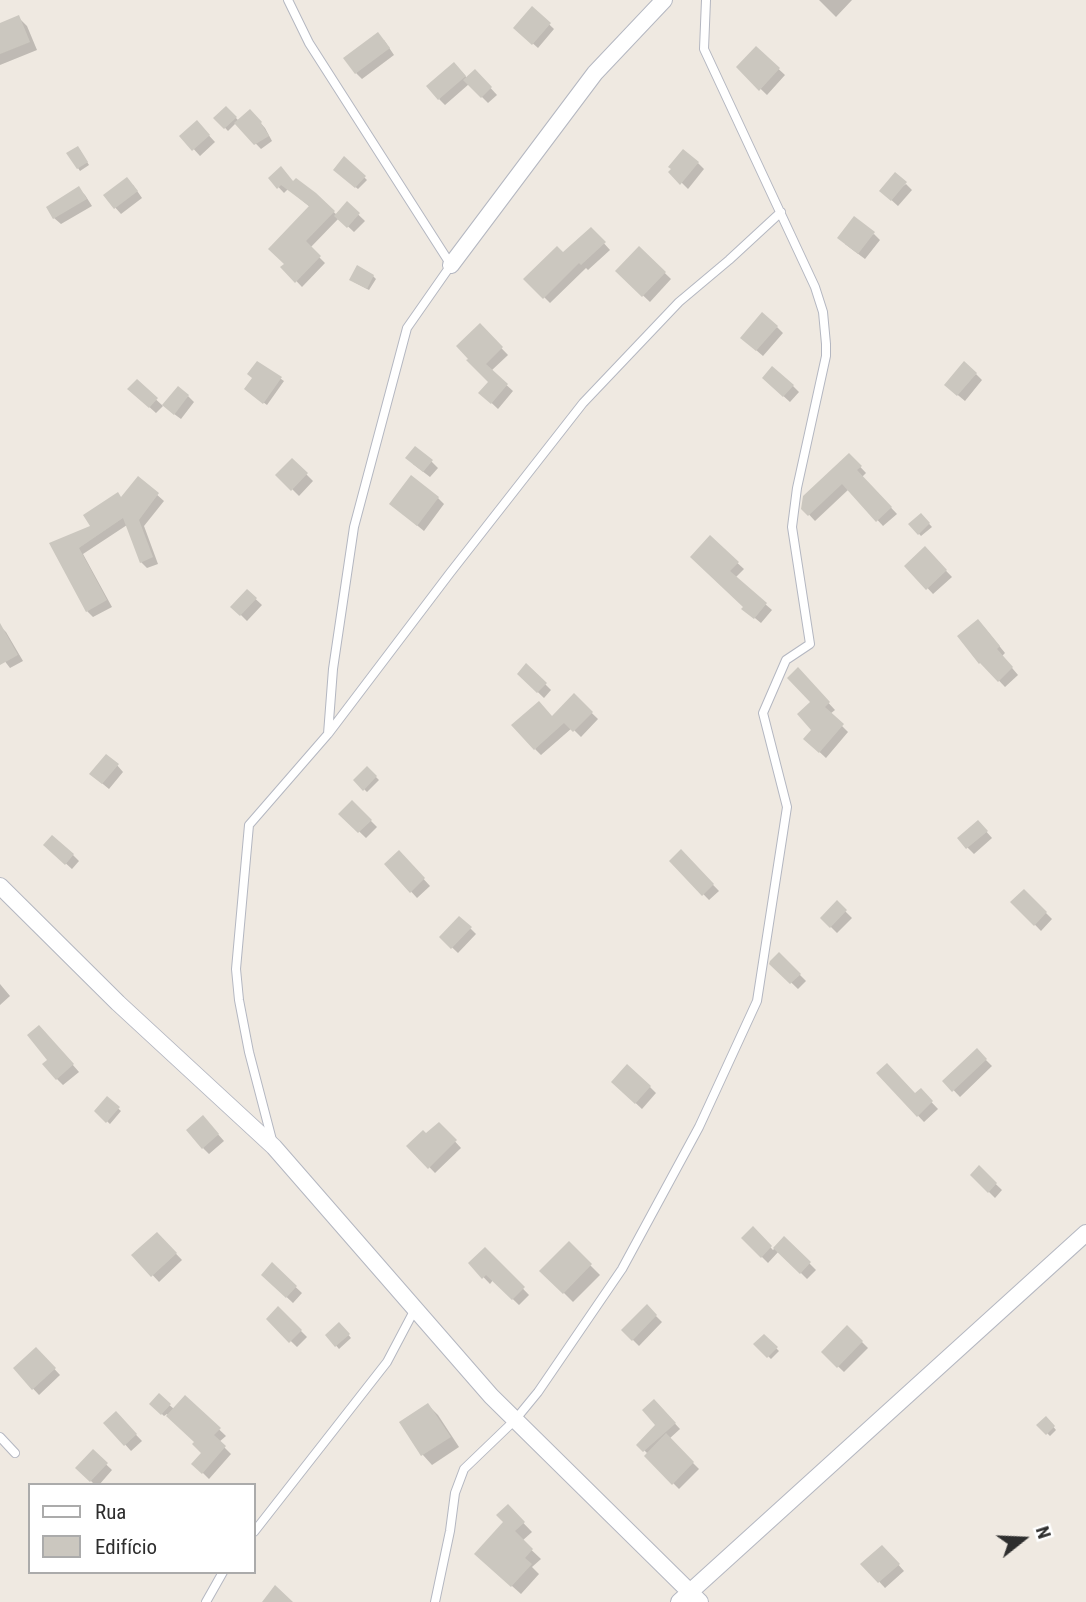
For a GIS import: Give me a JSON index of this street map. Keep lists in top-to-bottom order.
{
  "legend": ["Rua", "Edifício"],
  "north": "right"
}
